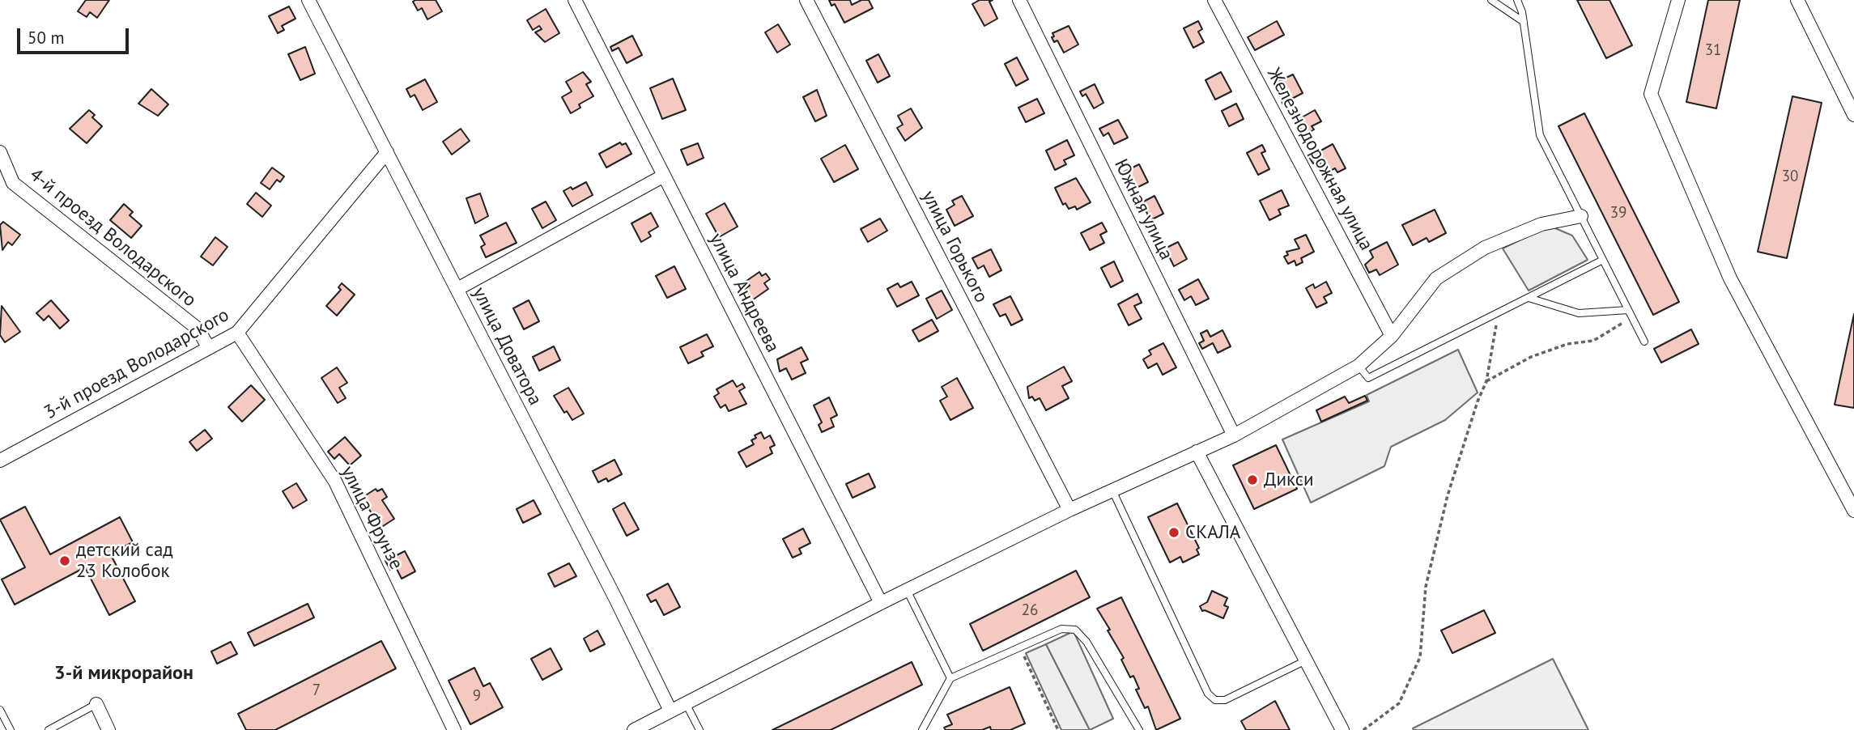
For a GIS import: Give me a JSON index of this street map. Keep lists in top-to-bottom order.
{
  "streets": {
    "street": [
      "Железнодорожная улица",
      "Южная улица",
      "4-й проезд Володарского",
      "улица Горького",
      "улица Андреева",
      "улица Доватора",
      "3-й проезд Володарского",
      "улица Фрунзе"
    ]
  },
  "crossings": [
    ["4-й проезд Володарского", "3-й проезд Володарского"],
    ["улица Доватора", "3-й проезд Володарского"],
    ["3-й проезд Володарского", "улица Фрунзе"]
  ],
  "districts": ["3-й микрорайон"],
  "places": ["Дикси", "СКАЛА", "детский сад 23 Колобок"],
  "house_numbers": [
    "31",
    "30",
    "39",
    "26",
    "7",
    "9"
  ],
  "scale_bar": "50 m"
}
